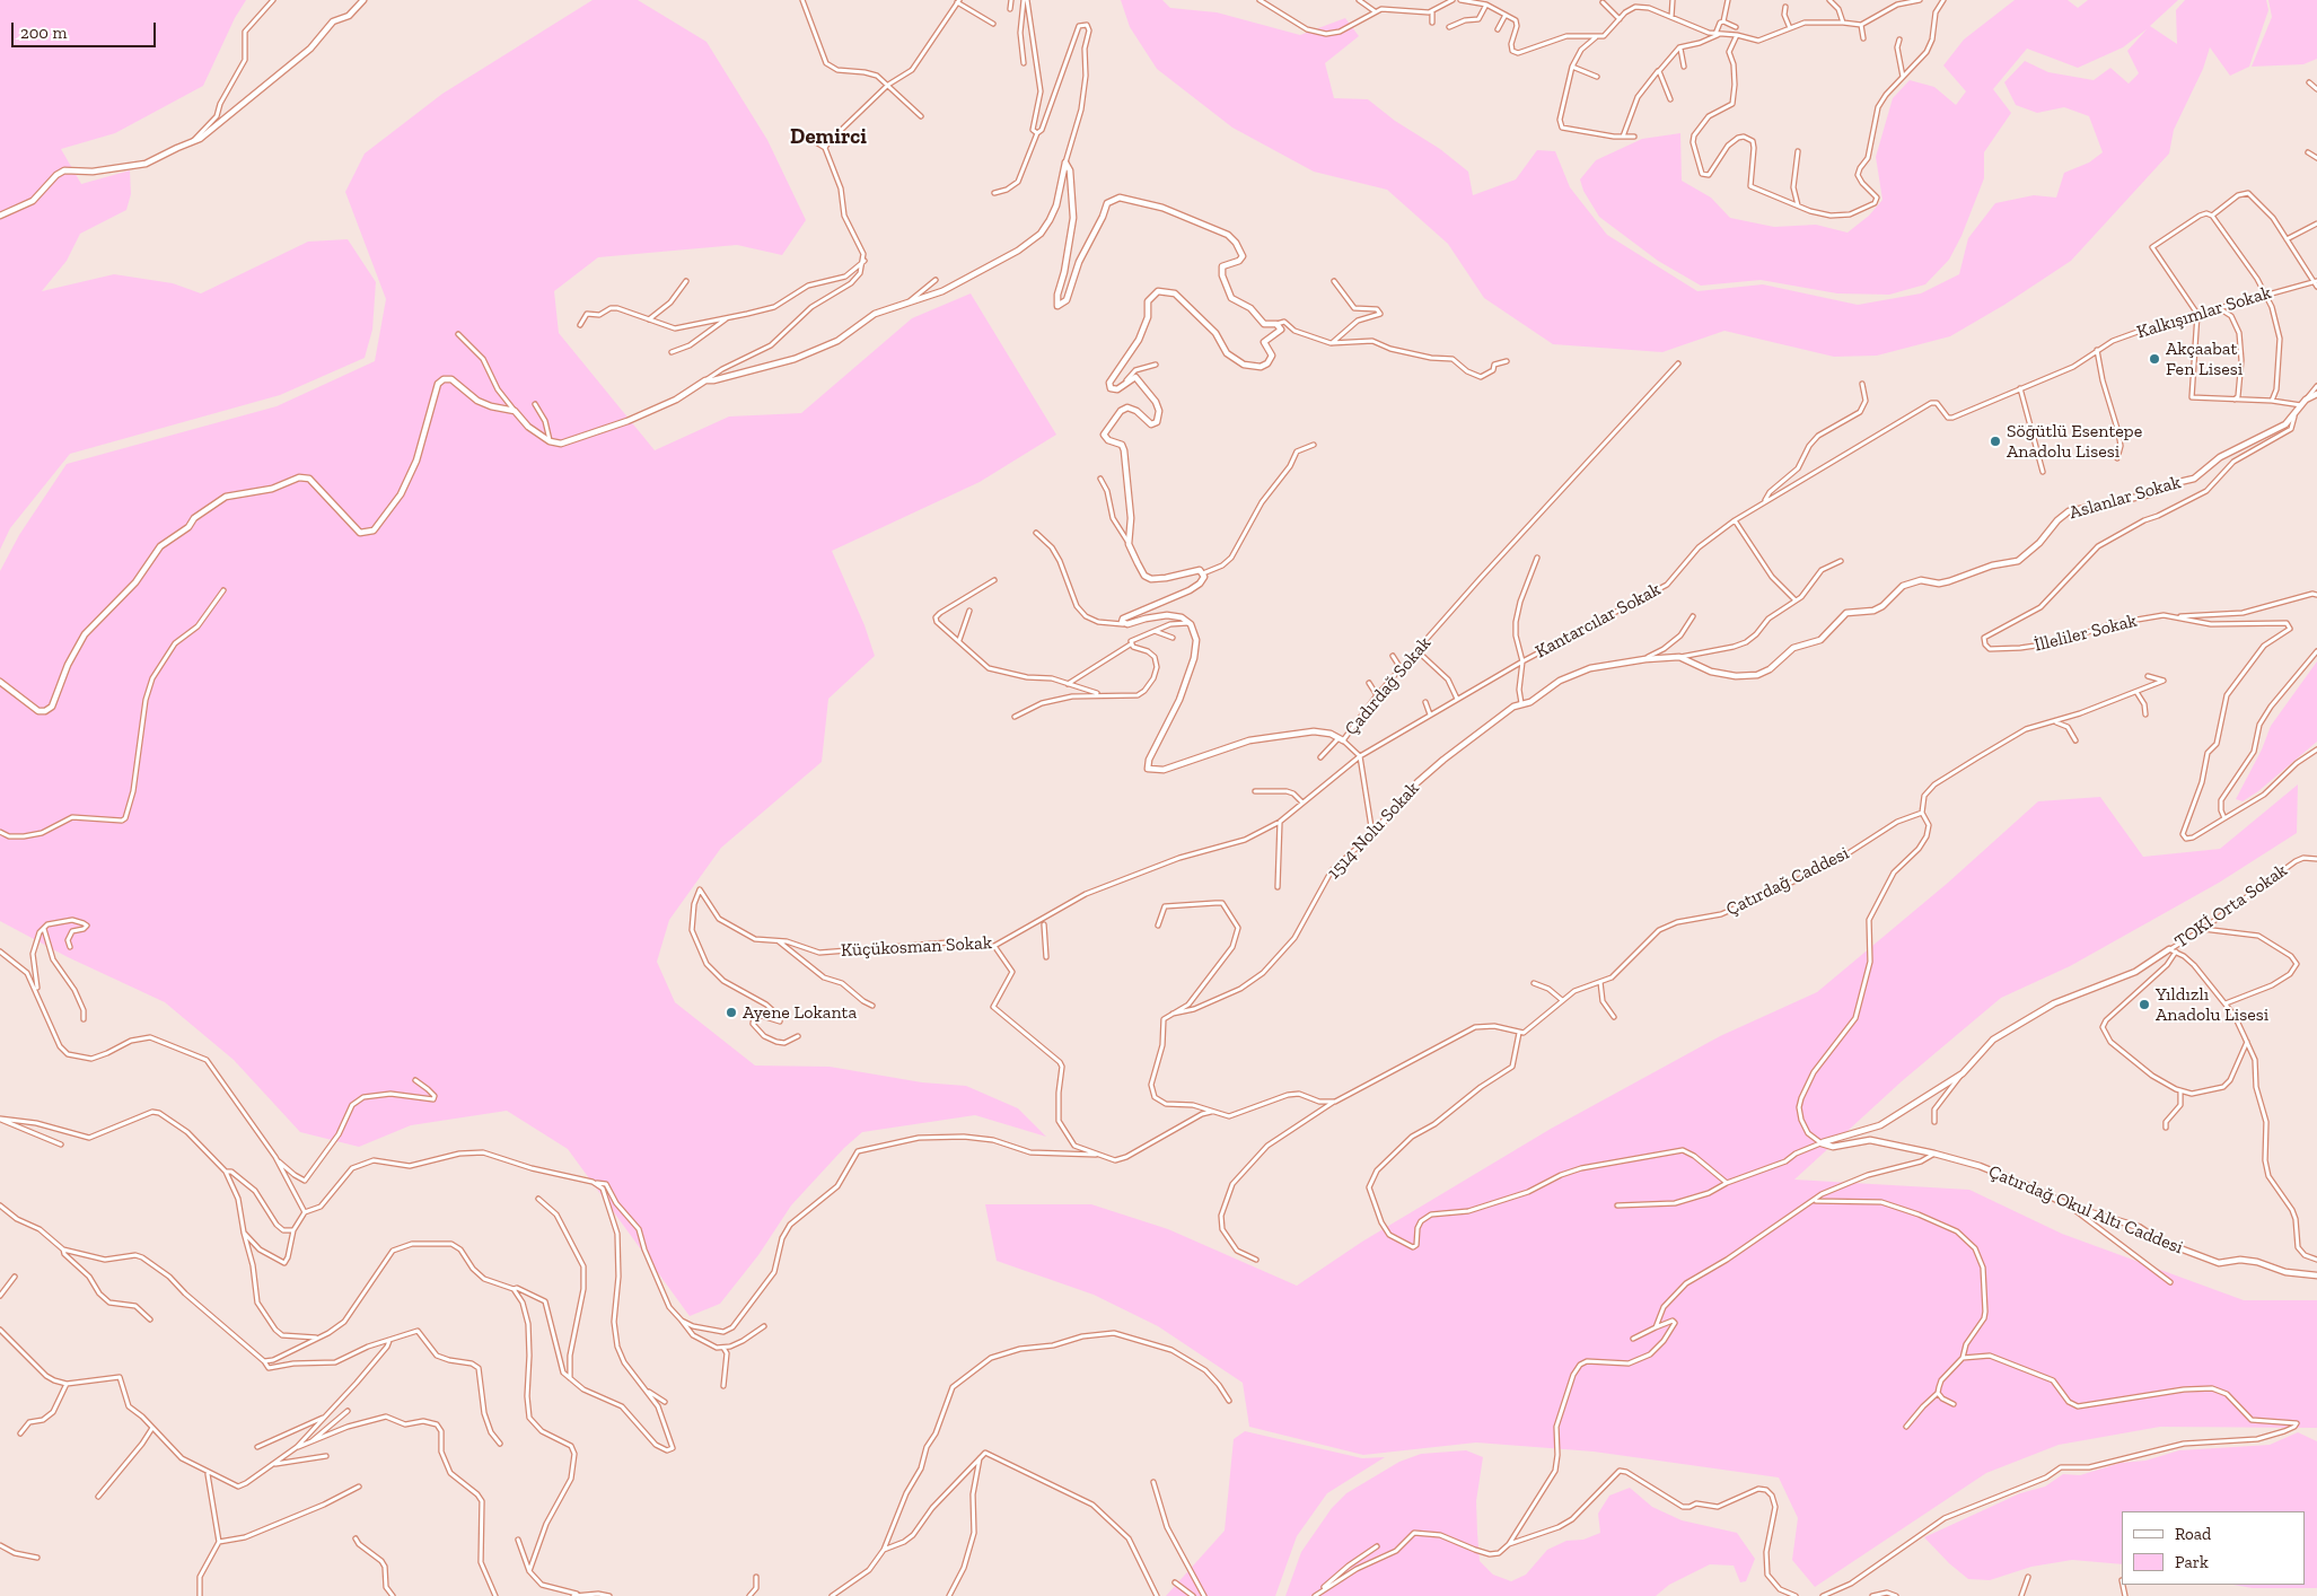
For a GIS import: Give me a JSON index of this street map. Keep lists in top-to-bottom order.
{
  "streets": {
    "street": [
      "Kalkışımlar Sokak",
      "Aslanlar Sokak",
      "Kantarcılar Sokak",
      "İlleliler Sokak",
      "Çadırdağ Sokak",
      "1514 Nolu Sokak",
      "Çatırdağ Caddesi",
      "TOKİ Orta Sokak",
      "Küçükosman Sokak",
      "Çatırdağ Okul Altı Caddesi"
    ]
  },
  "crossings": [
    ["Kalkışımlar Sokak", "Kantarcılar Sokak"],
    ["Aslanlar Sokak", "İlleliler Sokak"],
    ["Aslanlar Sokak", "1514 Nolu Sokak"],
    ["Kantarcılar Sokak", "Küçükosman Sokak"]
  ],
  "districts": ["Demirci"],
  "places": [
    "Akçaabat Fen Lisesi",
    "Söğütlü Esentepe Anadolu Lisesi",
    "Yıldızlı Anadolu Lisesi",
    "Ayene Lokanta"
  ],
  "legend": ["Road", "Park"],
  "scale_bar": "200 m"
}
